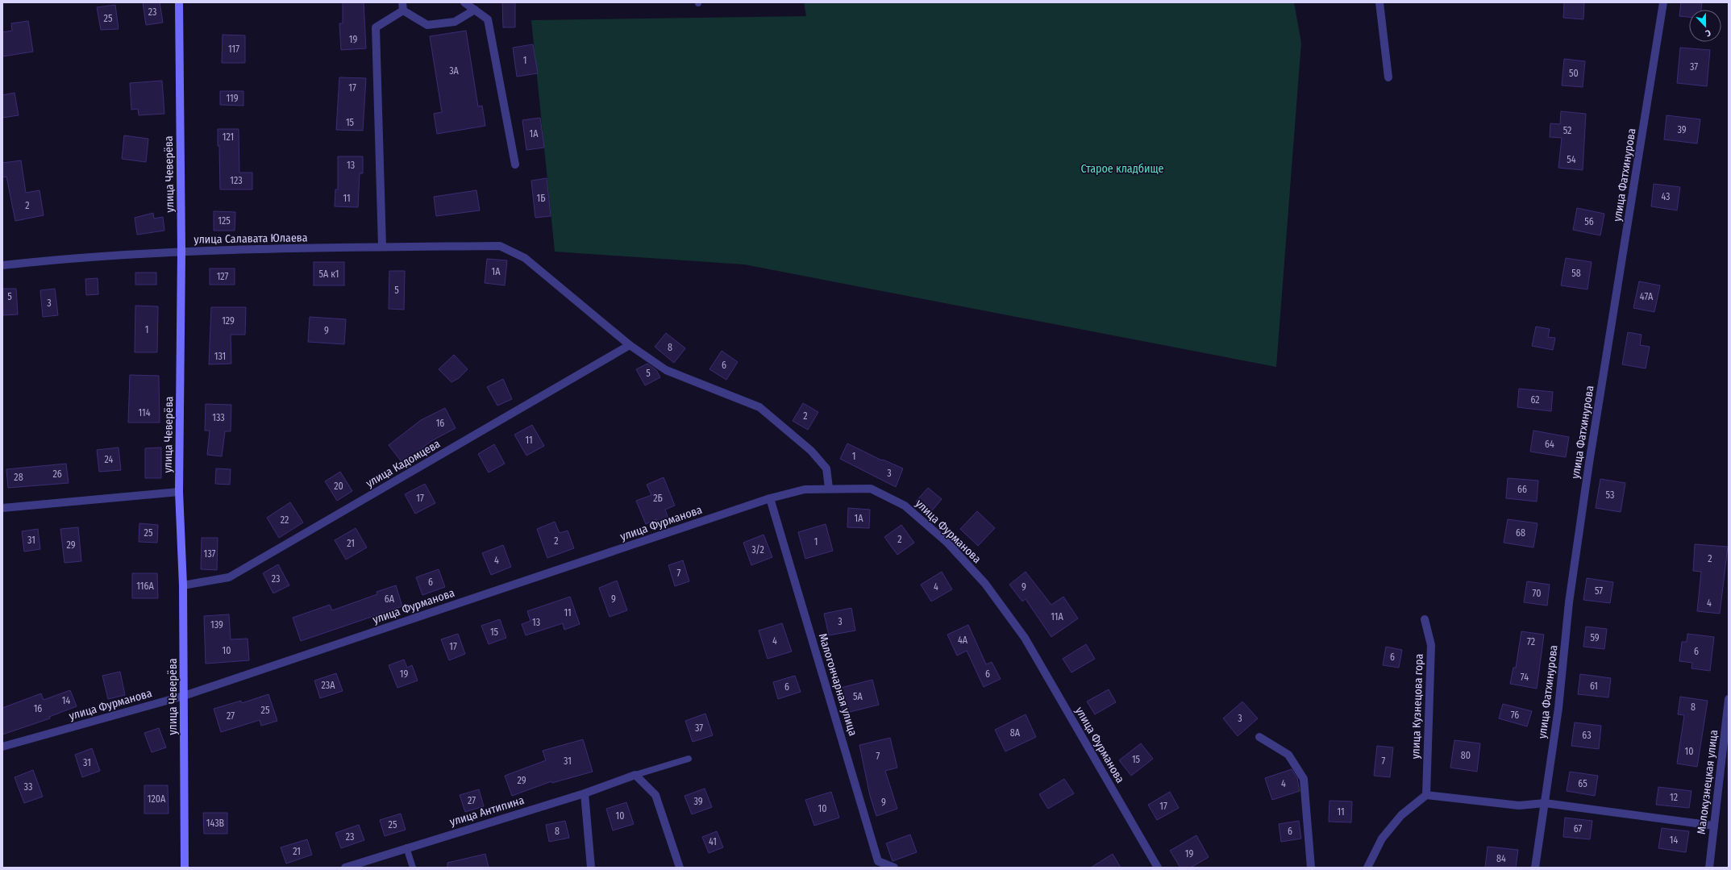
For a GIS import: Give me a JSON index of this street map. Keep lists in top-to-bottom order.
{
  "streets": {
    "street": [
      "улица Чеверёва",
      "улица Фатхинурова",
      "улица Салавата Юлаева",
      "улица Кадомцева",
      "улица Фурманова",
      "Малогончарная улица",
      "улица Кузнецова гора",
      "Малокузнецкая улица",
      "улица Антипина"
    ]
  },
  "crossings": [
    ["улица Чеверёва", "улица Салавата Юлаева"],
    ["улица Чеверёва", "улица Кадомцева"],
    ["улица Чеверёва", "улица Фурманова"],
    ["улица Салавата Юлаева", "улица Кадомцева"],
    ["улица Фурманова", "Малогончарная улица"]
  ],
  "parks": ["Старое кладбище"],
  "house_numbers": [
    "23",
    "25",
    "19",
    "117",
    "1",
    "37",
    "3А",
    "50",
    "17",
    "119",
    "15",
    "39",
    "52",
    "1А",
    "121",
    "54",
    "13",
    "123",
    "43",
    "11",
    "1Б",
    "2",
    "125",
    "56",
    "1А",
    "58",
    "5А к1",
    "127",
    "5",
    "5",
    "47А",
    "3",
    "129",
    "1",
    "9",
    "8",
    "131",
    "6",
    "5",
    "62",
    "114",
    "2",
    "133",
    "16",
    "11",
    "64",
    "1",
    "24",
    "3",
    "26",
    "28",
    "20",
    "66",
    "53",
    "17",
    "2Б",
    "1А",
    "22",
    "25",
    "68",
    "2",
    "31",
    "2",
    "1",
    "21",
    "29",
    "3/2",
    "137",
    "2",
    "4",
    "7",
    "23",
    "6",
    "116А",
    "4",
    "9",
    "57",
    "70",
    "6А",
    "9",
    "4",
    "11",
    "11А",
    "3",
    "13",
    "139",
    "15",
    "59",
    "4А",
    "4",
    "72",
    "17",
    "10",
    "6",
    "6",
    "19",
    "6",
    "74",
    "23А",
    "61",
    "6",
    "5А",
    "14",
    "8",
    "16",
    "25",
    "76",
    "27",
    "3",
    "37",
    "8А",
    "63",
    "10",
    "80",
    "7",
    "15",
    "31",
    "7",
    "31",
    "29",
    "4",
    "65",
    "33",
    "12",
    "120А",
    "27",
    "39",
    "9",
    "17",
    "10",
    "11",
    "10",
    "143В",
    "25",
    "67",
    "8",
    "6",
    "23",
    "14",
    "41",
    "21",
    "19",
    "84"
  ],
  "north": "bottom"
}
